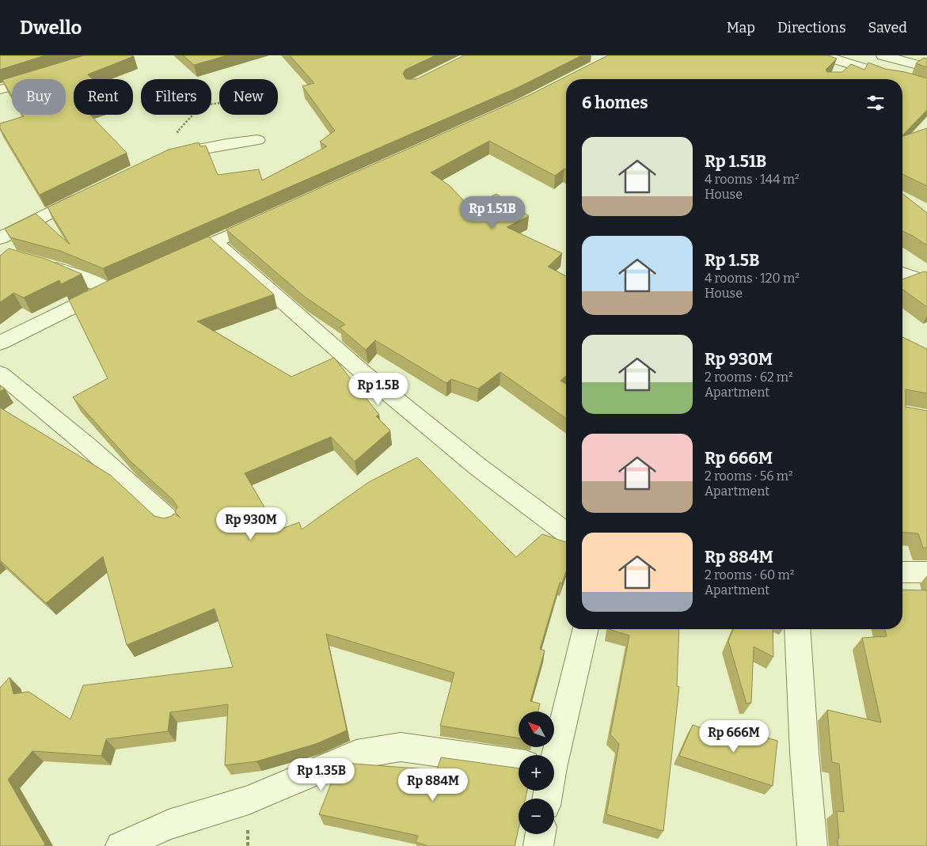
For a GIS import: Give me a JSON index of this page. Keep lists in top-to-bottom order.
{
  "north": "top left",
  "page": {
    "header": "Dwello",
    "nav": ["Map", "Directions", "Saved"],
    "chip": [
      "Buy",
      "Rent",
      "Filters",
      "New"
    ],
    "heading": "6 homes",
    "list": [
      {
        "name": "Rp 1.51B",
        "note": "4 rooms · 144 m² · House"
      },
      {
        "name": "Rp 1.5B",
        "note": "4 rooms · 120 m² · House"
      },
      {
        "name": "Rp 930M",
        "note": "2 rooms · 62 m² · Apartment"
      },
      {
        "name": "Rp 666M",
        "note": "2 rooms · 56 m² · Apartment"
      },
      {
        "name": "Rp 884M",
        "note": "2 rooms · 60 m² · Apartment"
      }
    ],
    "price": [
      "Rp 1.51B",
      "Rp 1.5B",
      "Rp 930M",
      "Rp 666M",
      "Rp 1.35B",
      "Rp 884M"
    ],
    "map_buttons": ["+", "−"]
  }
}
